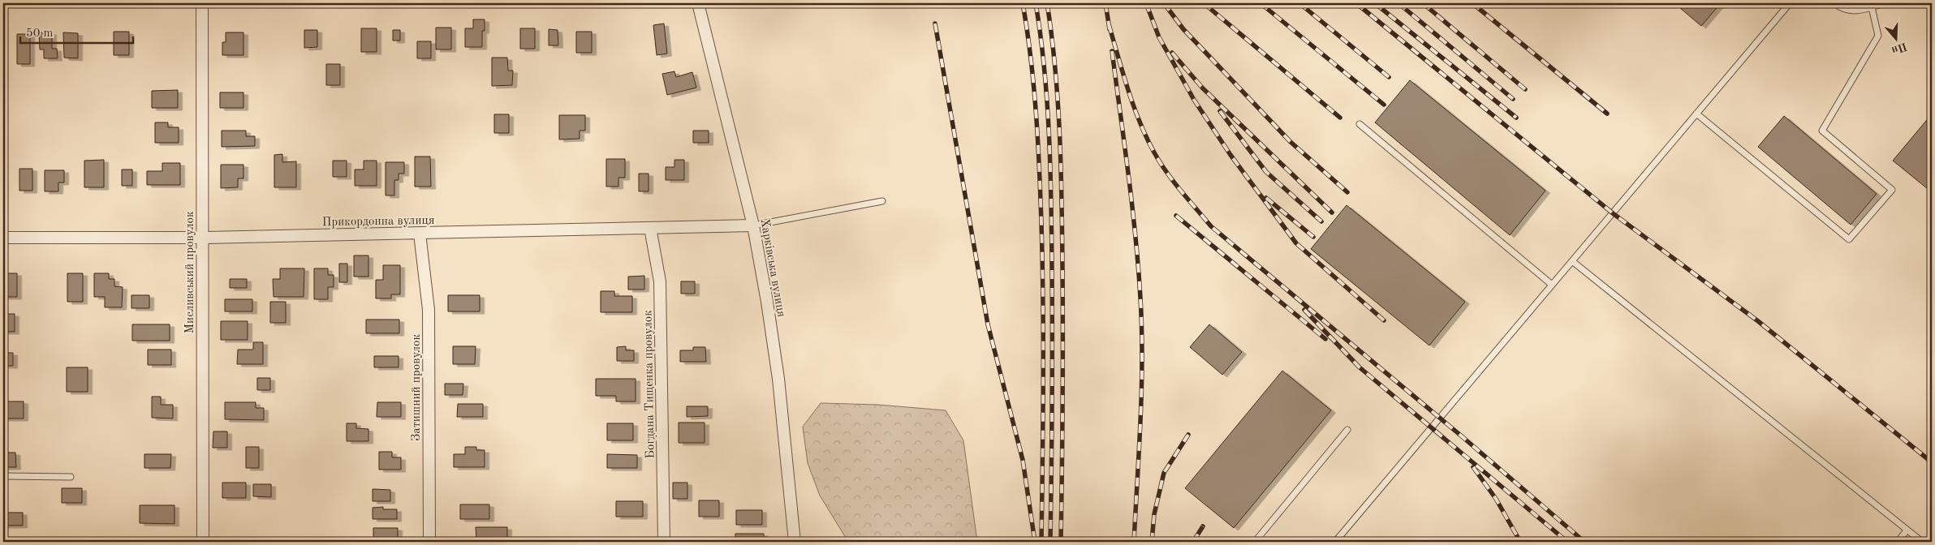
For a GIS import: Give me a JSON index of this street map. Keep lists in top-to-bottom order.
{
  "streets": {
    "street": [
      "Прикордонна вулиця",
      "Харківська вулиця",
      "Мисливський провулок",
      "Богдана Тищенка провулок",
      "Затишний провулок"
    ]
  },
  "crossings": [
    ["Прикордонна вулиця", "Харківська вулиця"],
    ["Прикордонна вулиця", "Мисливський провулок"],
    ["Прикордонна вулиця", "Богдана Тищенка провулок"],
    ["Прикордонна вулиця", "Затишний провулок"]
  ],
  "scale_bar": "50 m",
  "north": "bottom"
}
